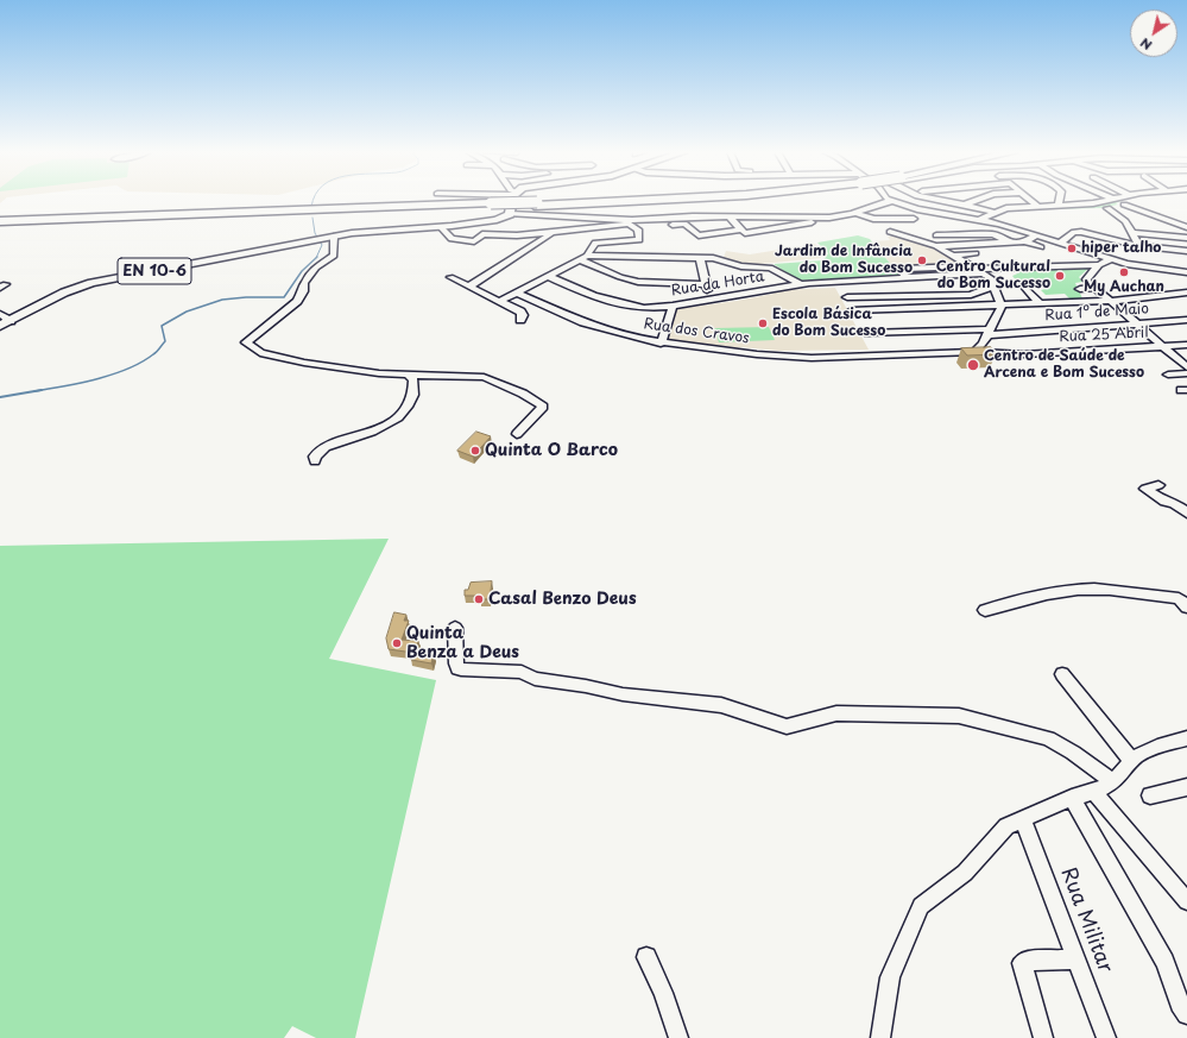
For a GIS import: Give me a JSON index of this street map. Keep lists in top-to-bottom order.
{
  "streets": {
    "main road": ["EN 10-6"],
    "street": [
      "Rua da Horta",
      "Rua 1º de Maio",
      "Rua dos Cravos",
      "Rua 25 Abril",
      "Rua Militar"
    ]
  },
  "crossings": [
    ["Rua dos Cravos", "Rua 25 Abril"]
  ],
  "places": [
    "hiper talho",
    "Jardim de Infância do Bom Sucesso",
    "My Auchan",
    "Centro Cultural do Bom Sucesso",
    "Escola Básica do Bom Sucesso",
    "Centro de Saúde de Arcena e Bom Sucesso",
    "Quinta O Barco",
    "Casal Benzo Deus",
    "Quinta Benza a Deus"
  ],
  "north": "bottom left"
}
